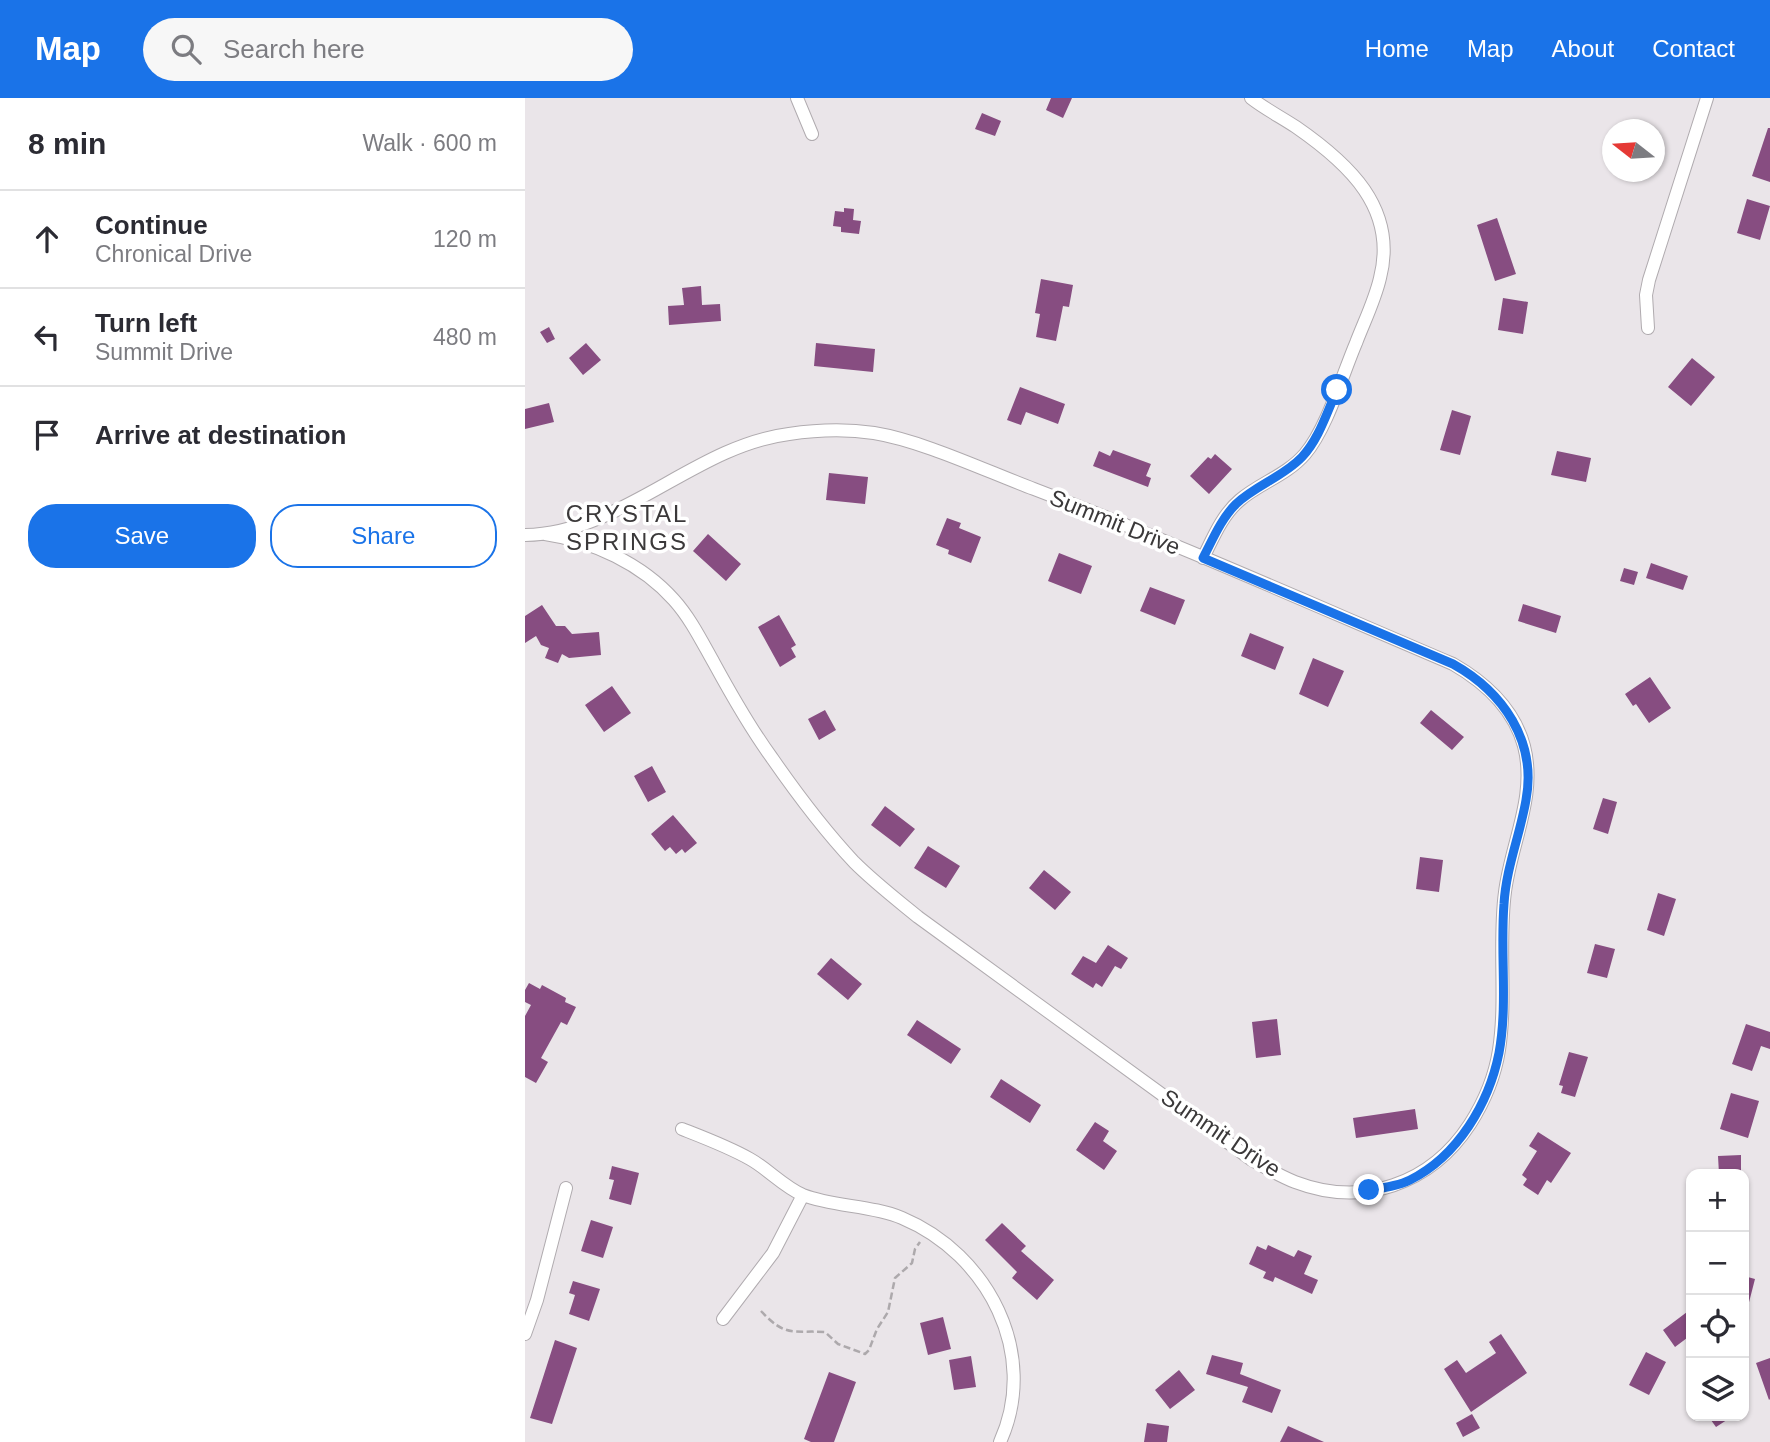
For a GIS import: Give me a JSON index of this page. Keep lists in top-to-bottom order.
{
  "streets": {
    "street": ["Summit Drive"]
  },
  "districts": ["CRYSTAL SPRINGS"],
  "north": "left",
  "page": {
    "header": "Map",
    "search": "Search here",
    "nav": [
      "Home",
      "Map",
      "About",
      "Contact"
    ],
    "heading": ["8 min", "Walk · 600 m"],
    "list": [
      ["Continue", "Chronical Drive", "120 m"],
      ["Turn left", "Summit Drive", "480 m"],
      "Arrive at destination"
    ],
    "buttons": ["Save", "Share"],
    "map_buttons": ["+", "−"]
  }
}
